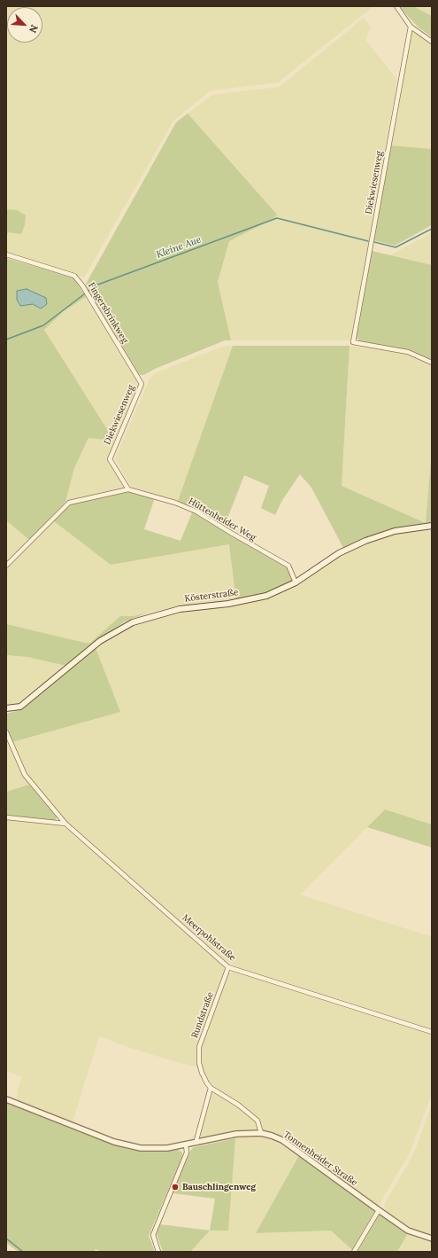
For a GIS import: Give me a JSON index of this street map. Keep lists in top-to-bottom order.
{
  "streets": {
    "main road": ["Kösterstraße"],
    "street": [
      "Diekwiesenweg",
      "Fingersbrinkweg",
      "Hüttenheider Weg",
      "Meerpohlstraße",
      "Rundstraße",
      "Tonnenheider Straße"
    ]
  },
  "crossings": [
    ["Diekwiesenweg", "Fingersbrinkweg"],
    ["Diekwiesenweg", "Hüttenheider Weg"],
    ["Hüttenheider Weg", "Kösterstraße"],
    ["Meerpohlstraße", "Rundstraße"],
    ["Rundstraße", "Tonnenheider Straße"]
  ],
  "water": ["Kleine Aue"],
  "places": ["Bauschlingenweg"],
  "north": "bottom right"
}
